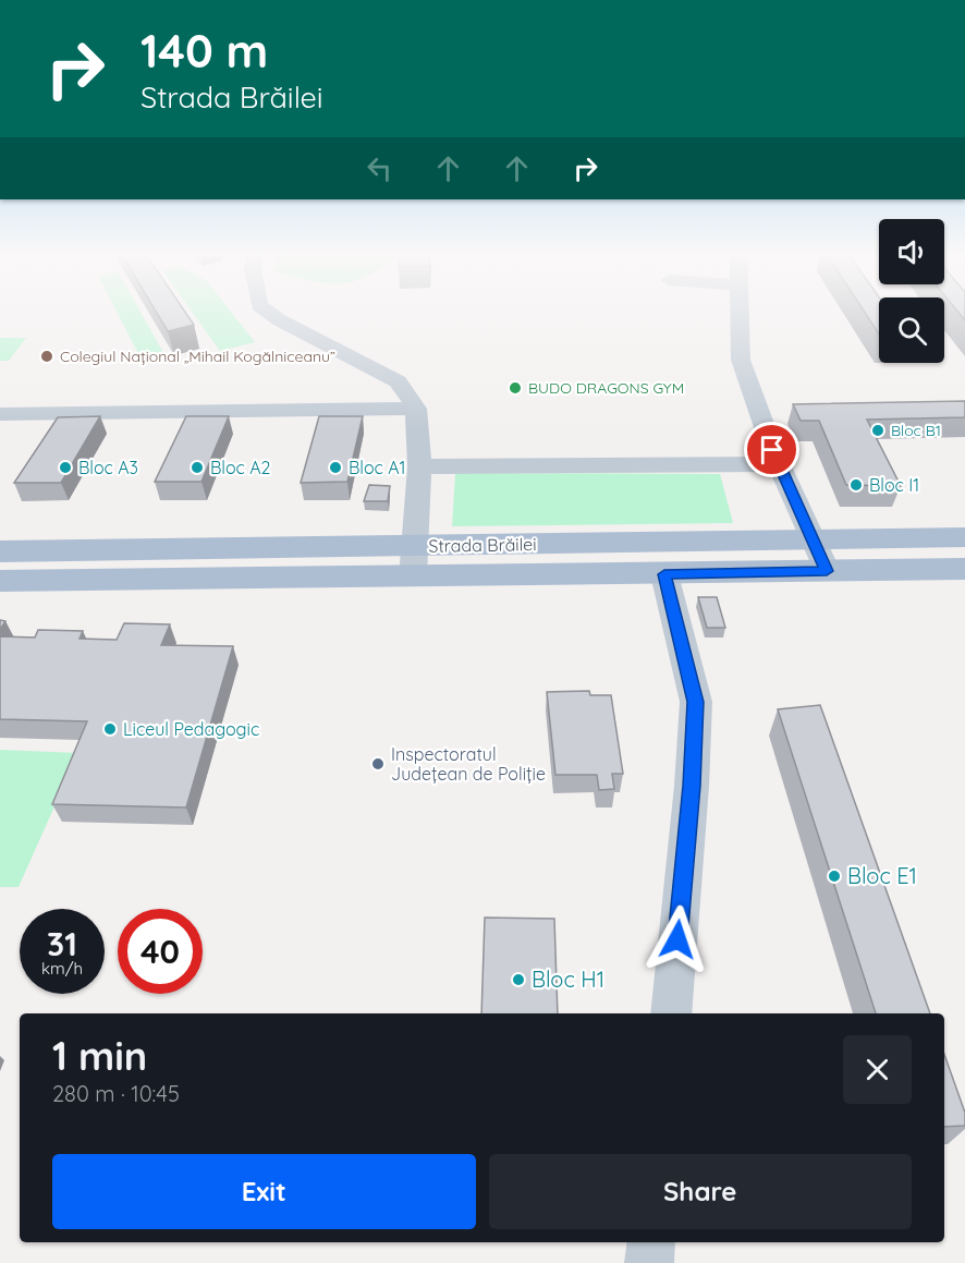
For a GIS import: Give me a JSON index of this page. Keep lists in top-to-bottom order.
{
  "streets": {
    "main road": ["Strada Brăilei"]
  },
  "places": [
    "Colegiul Național „Mihail Kogălniceanu”",
    "BUDO DRAGONS GYM",
    "Bloc B1",
    "Bloc A3",
    "Bloc A2",
    "Bloc A1",
    "Bloc I1",
    "Liceul Pedagogic",
    "Inspectoratul Județean de Poliție",
    "Bloc E1",
    "Bloc H1"
  ],
  "page": {
    "turn": ["140 m", "Strada Brăilei"],
    "speed": "31 km/h",
    "limit": "40",
    "heading": ["1 min", "280 m · 10:45"],
    "buttons": ["Exit", "Share"]
  }
}
